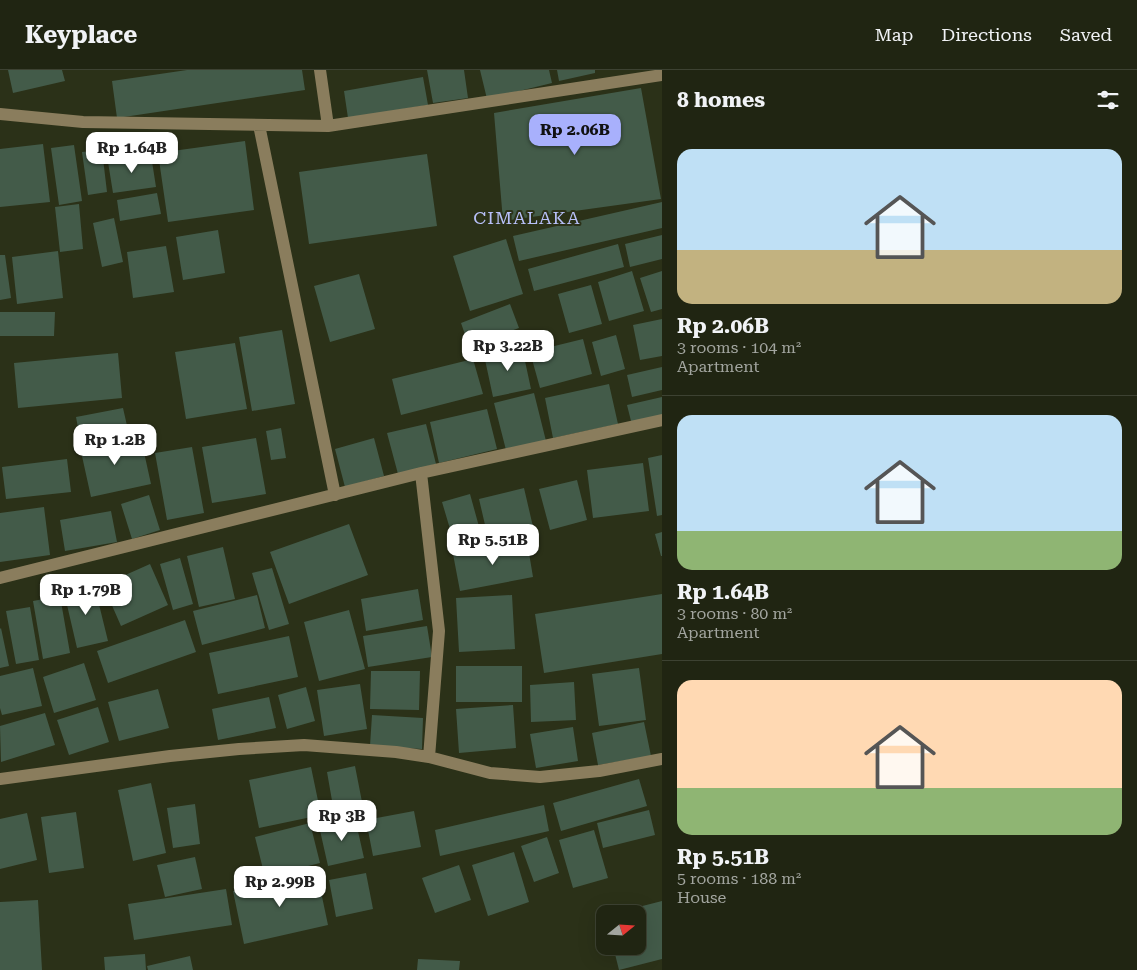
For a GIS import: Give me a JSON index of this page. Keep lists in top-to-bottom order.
{
  "districts": ["CIMALAKA"],
  "north": "right",
  "page": {
    "header": "Keyplace",
    "nav": ["Map", "Directions", "Saved"],
    "heading": "8 homes",
    "price": [
      "Rp 2.06B",
      "Rp 1.64B",
      "Rp 3.22B",
      "Rp 1.2B",
      "Rp 5.51B",
      "Rp 1.79B",
      "Rp 3B",
      "Rp 2.99B"
    ],
    "list": [
      {
        "name": "Rp 2.06B",
        "note": "3 rooms · 104 m² · Apartment"
      },
      {
        "name": "Rp 1.64B",
        "note": "3 rooms · 80 m² · Apartment"
      },
      {
        "name": "Rp 5.51B",
        "note": "5 rooms · 188 m² · House"
      }
    ]
  }
}
